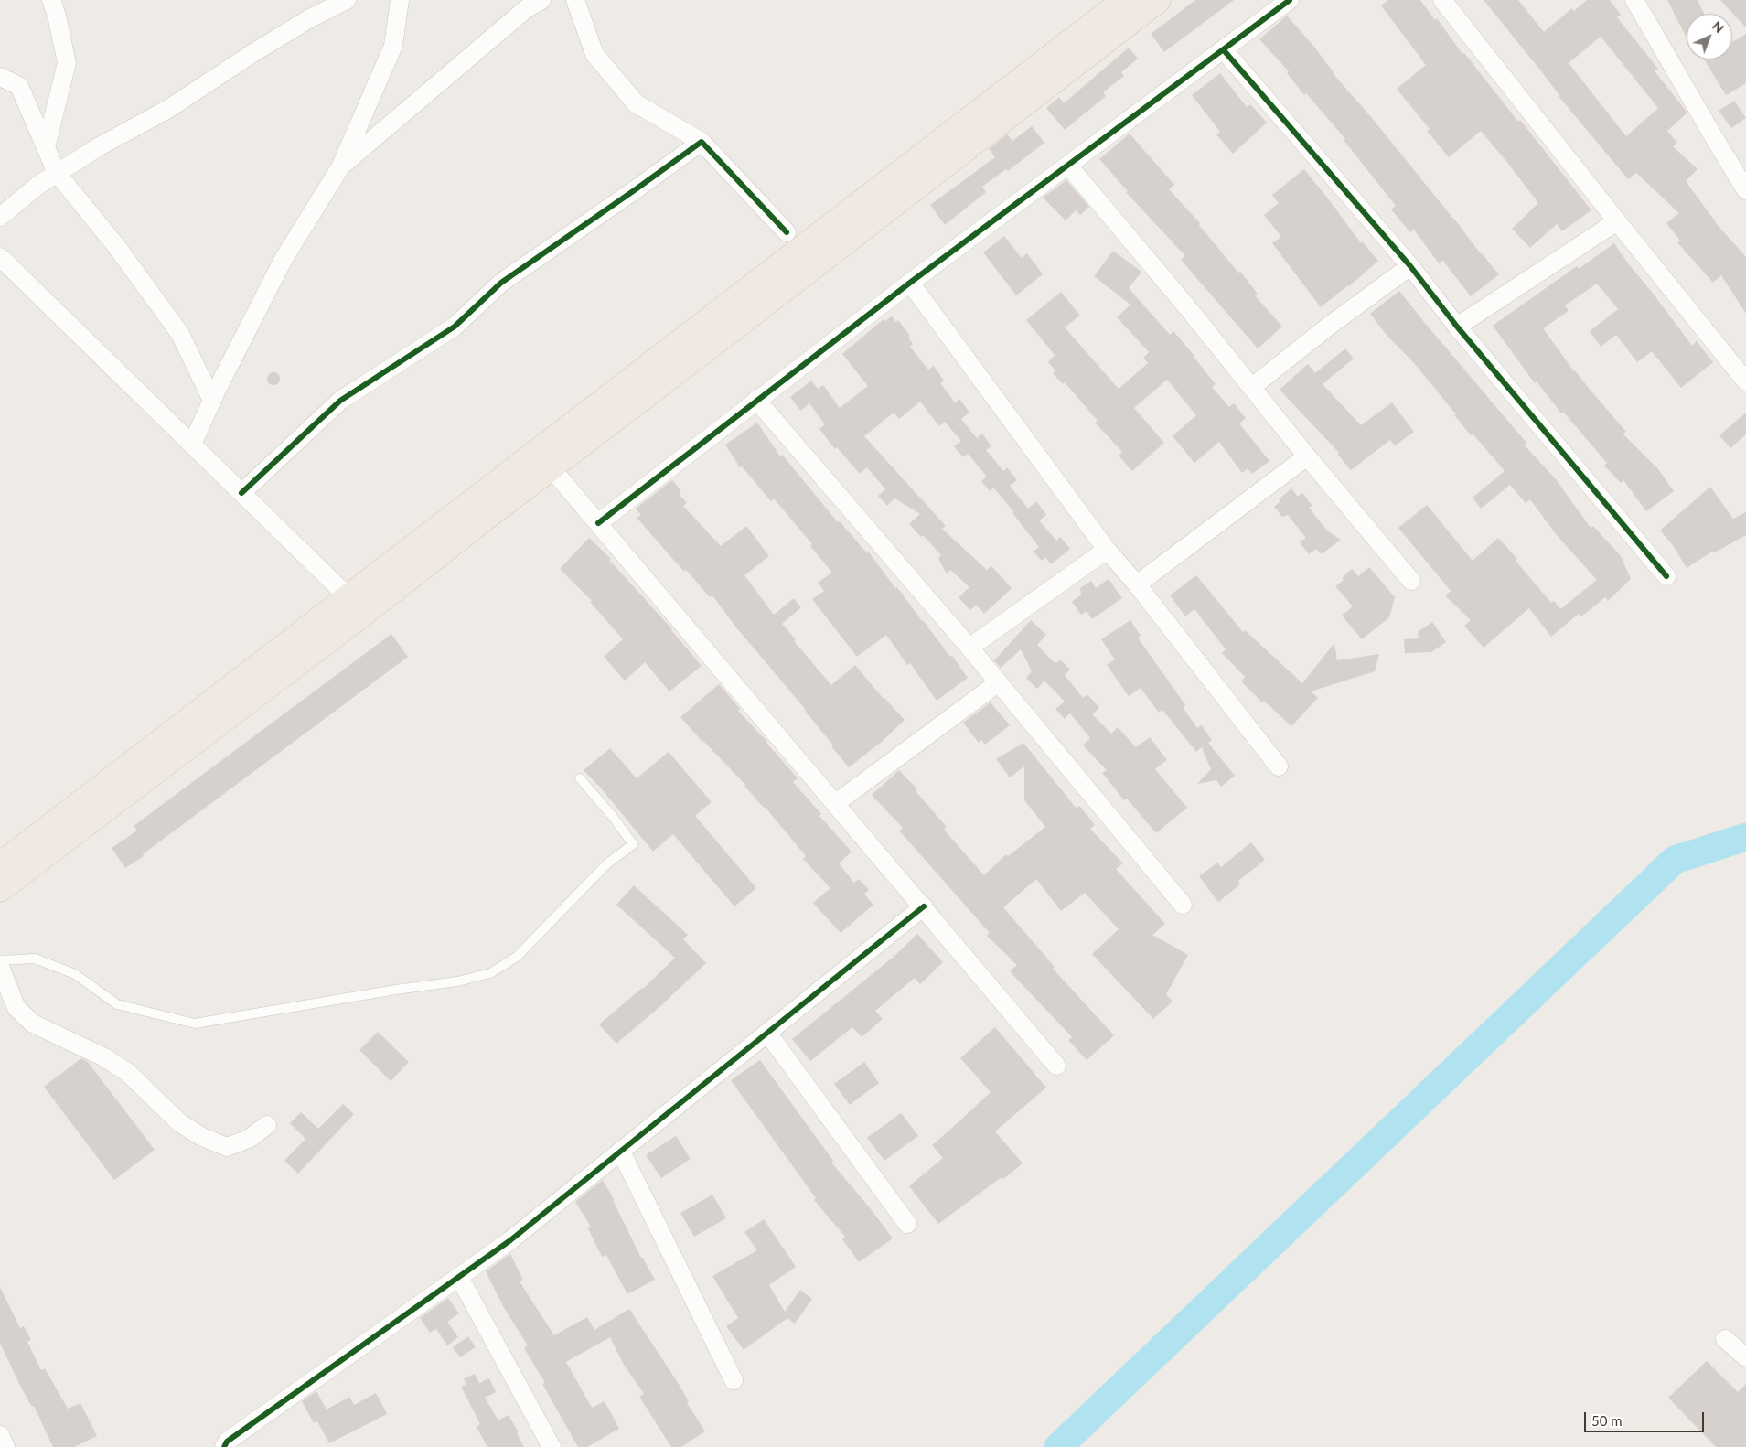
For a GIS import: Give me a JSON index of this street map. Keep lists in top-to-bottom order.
{
  "scale_bar": "50 m",
  "north": "top right"
}
